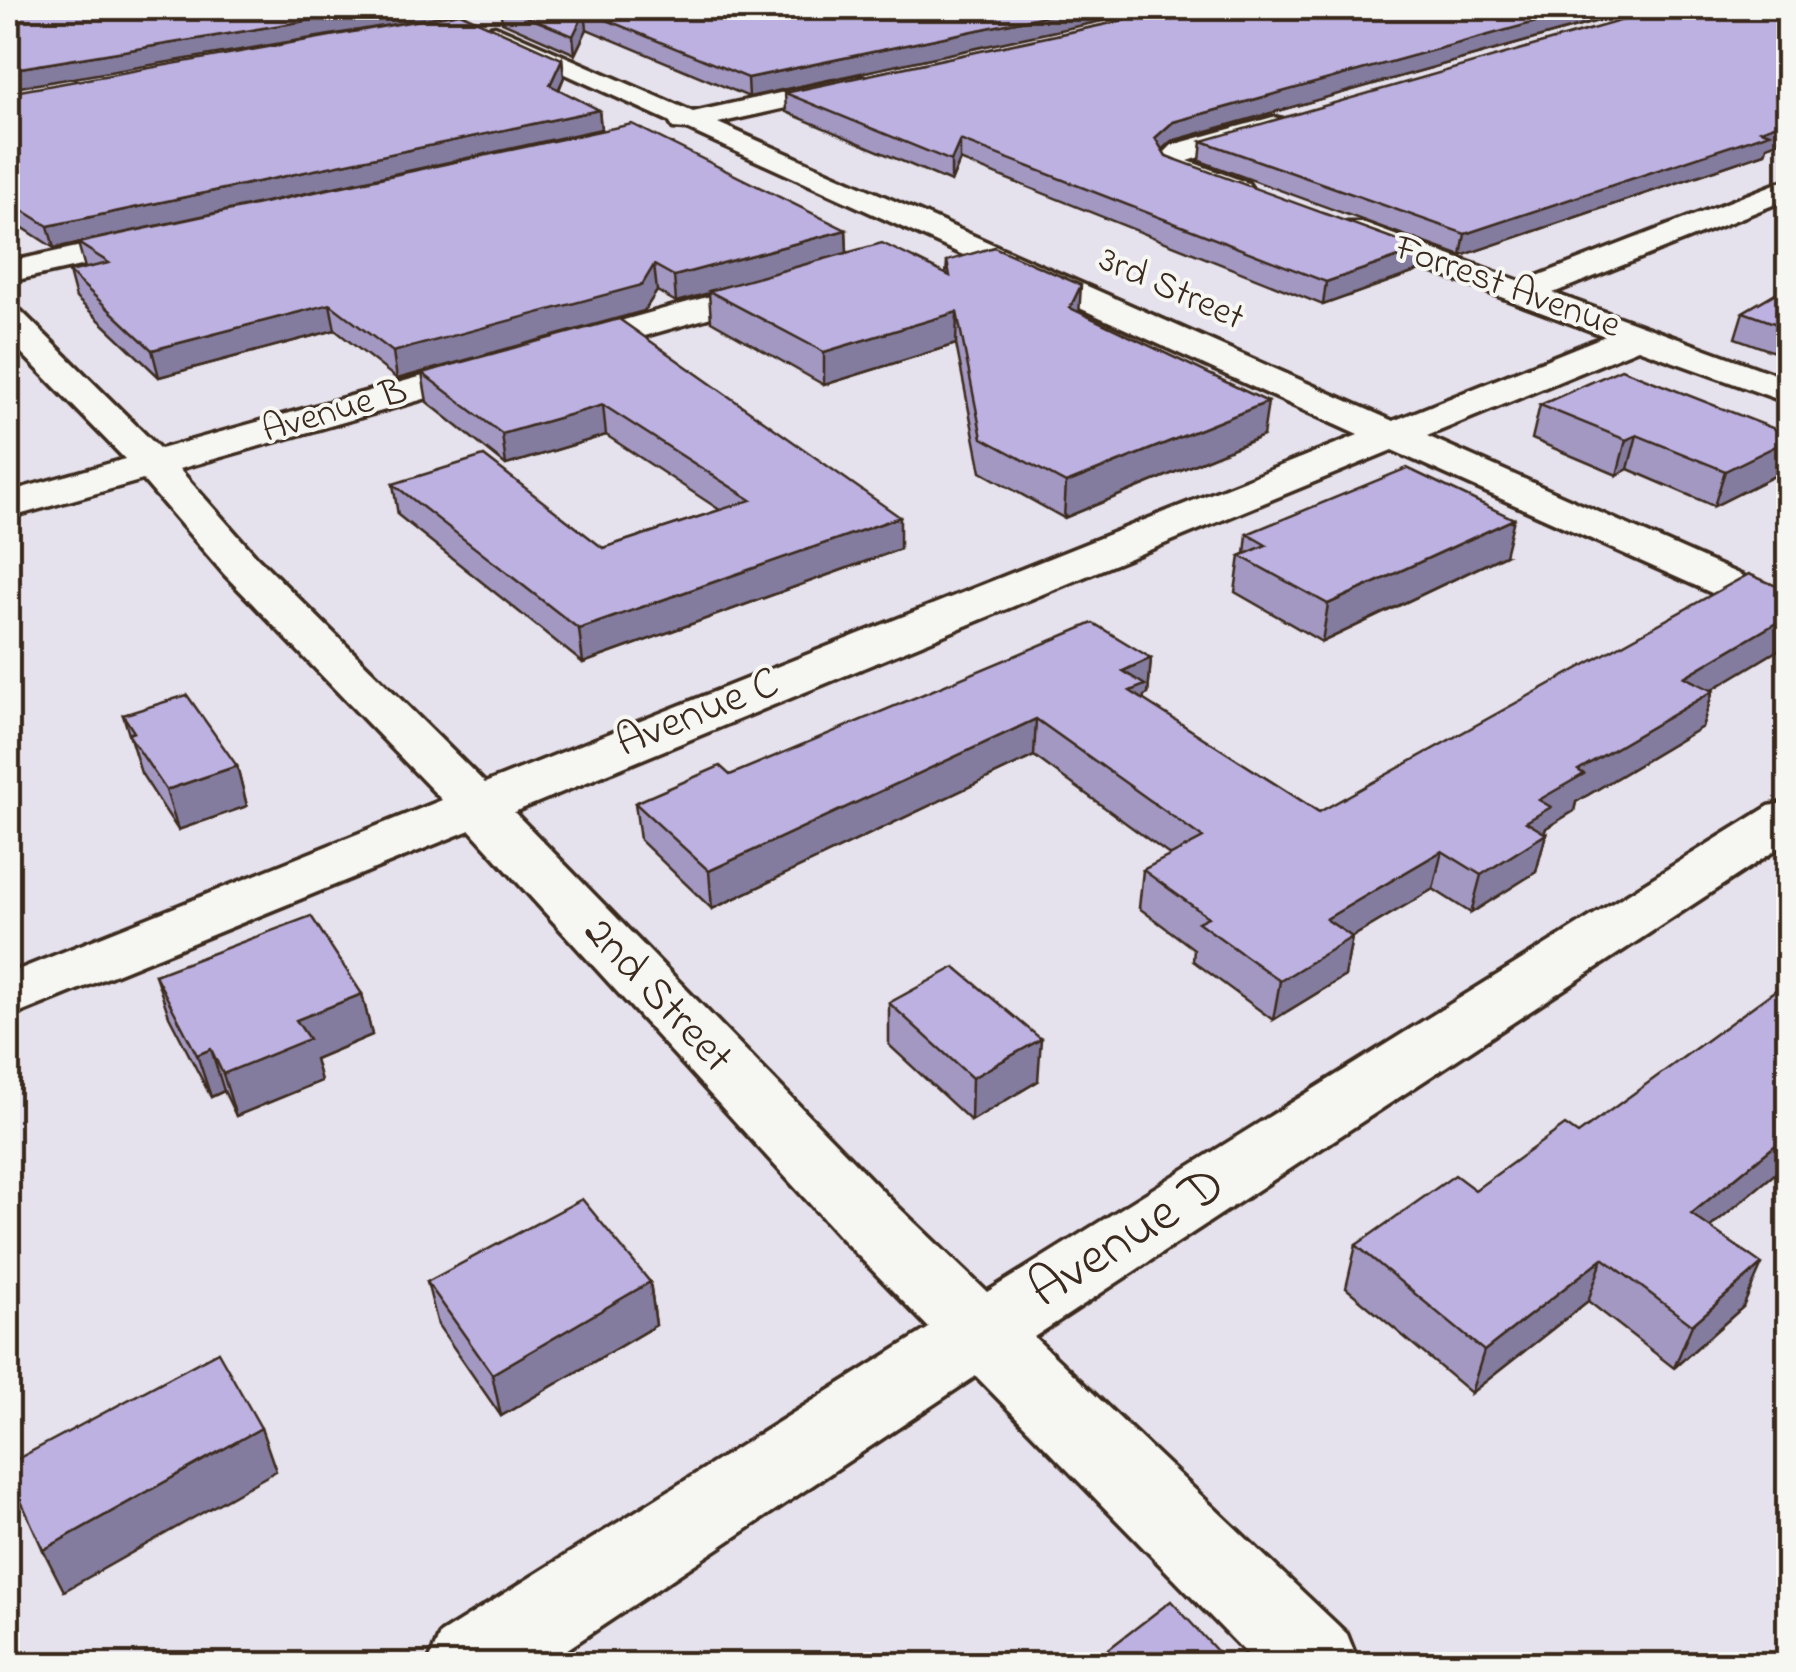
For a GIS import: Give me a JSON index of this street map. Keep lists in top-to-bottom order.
{
  "streets": {
    "street": [
      "Forrest Avenue",
      "3rd Street",
      "Avenue B",
      "Avenue C",
      "2nd Street",
      "Avenue D"
    ]
  },
  "crossings": [
    ["Forrest Avenue", "Avenue C"],
    ["3rd Street", "Avenue C"],
    ["Avenue B", "2nd Street"],
    ["Avenue C", "2nd Street"],
    ["2nd Street", "Avenue D"]
  ]
}
